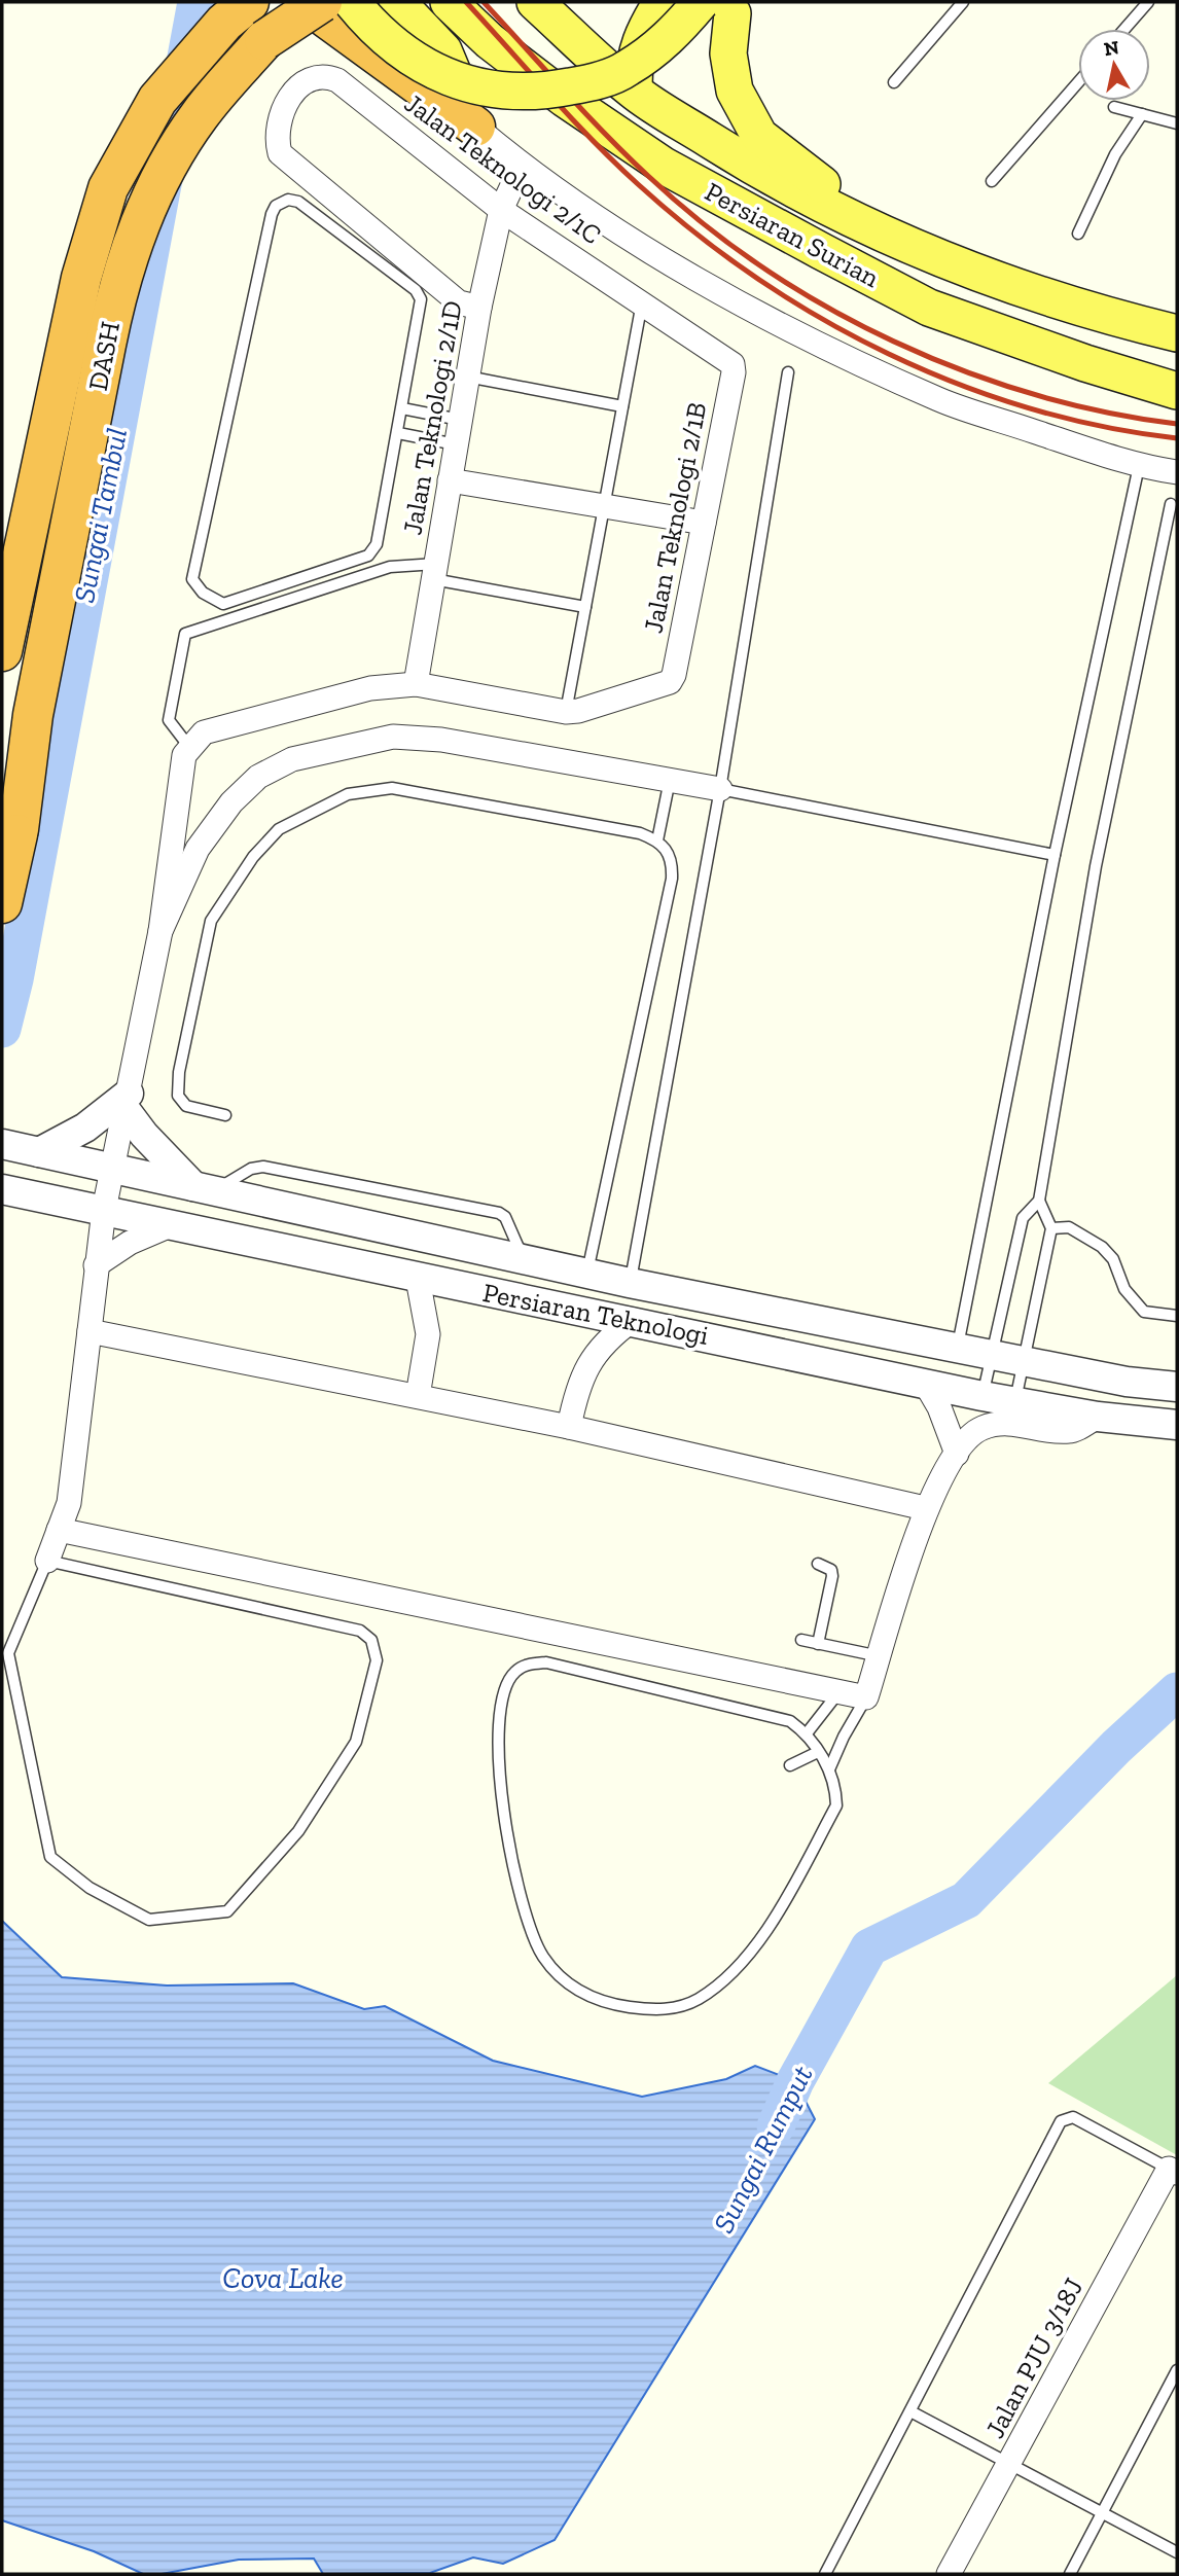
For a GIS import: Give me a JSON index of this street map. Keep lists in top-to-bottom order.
{
  "streets": {
    "highway": ["DASH"],
    "main road": ["Persiaran Surian"],
    "street": [
      "Jalan Teknologi 2/1C",
      "Jalan Teknologi 2/1D",
      "Jalan Teknologi 2/1B",
      "Persiaran Teknologi",
      "Jalan PJU 3/18J"
    ]
  },
  "crossings": [
    ["Jalan Teknologi 2/1C", "Jalan Teknologi 2/1D"],
    ["Jalan Teknologi 2/1C", "Jalan Teknologi 2/1B"]
  ],
  "water": ["Sungai Tambul", "Sungai Rumput", "Cova Lake"],
  "north": "top"
}
